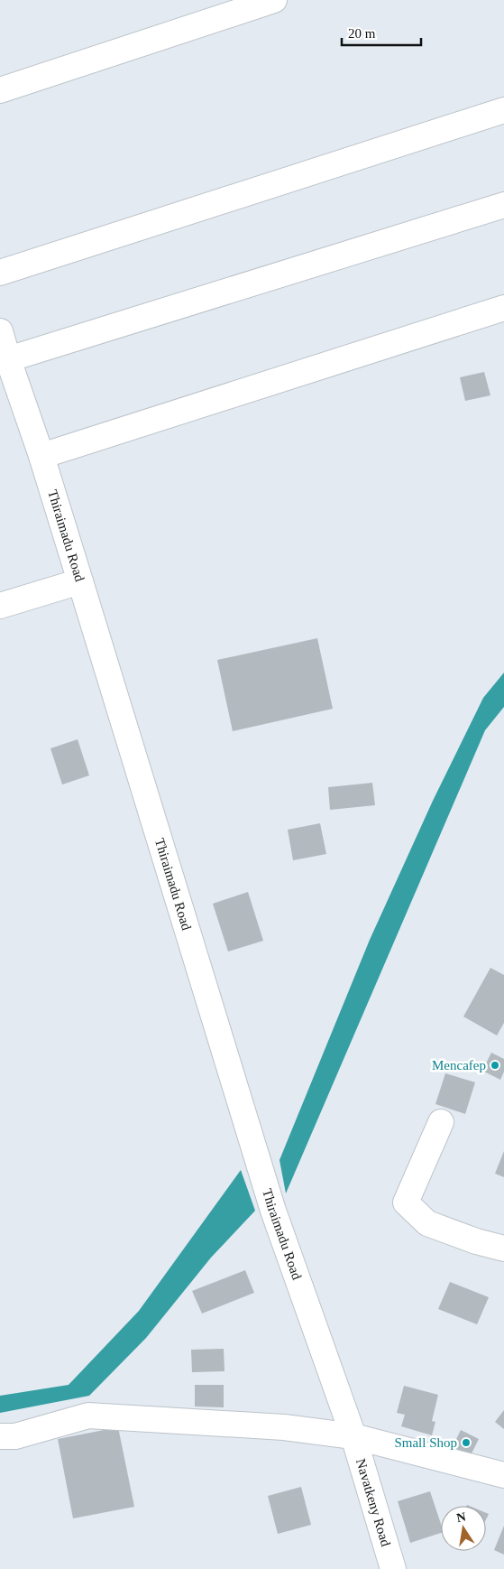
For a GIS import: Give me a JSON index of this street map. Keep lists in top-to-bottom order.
{
  "streets": {
    "street": ["Thiraimadu Road", "Navatkeny Road"]
  },
  "crossings": [
    ["Thiraimadu Road", "Navatkeny Road"]
  ],
  "places": ["Mencafep", "Small Shop"],
  "scale_bar": "20 m",
  "north": "top"
}
